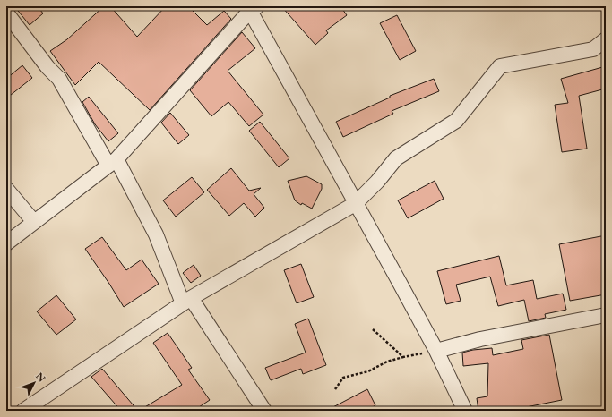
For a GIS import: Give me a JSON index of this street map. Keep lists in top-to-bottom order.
{
  "north": "top right"
}
